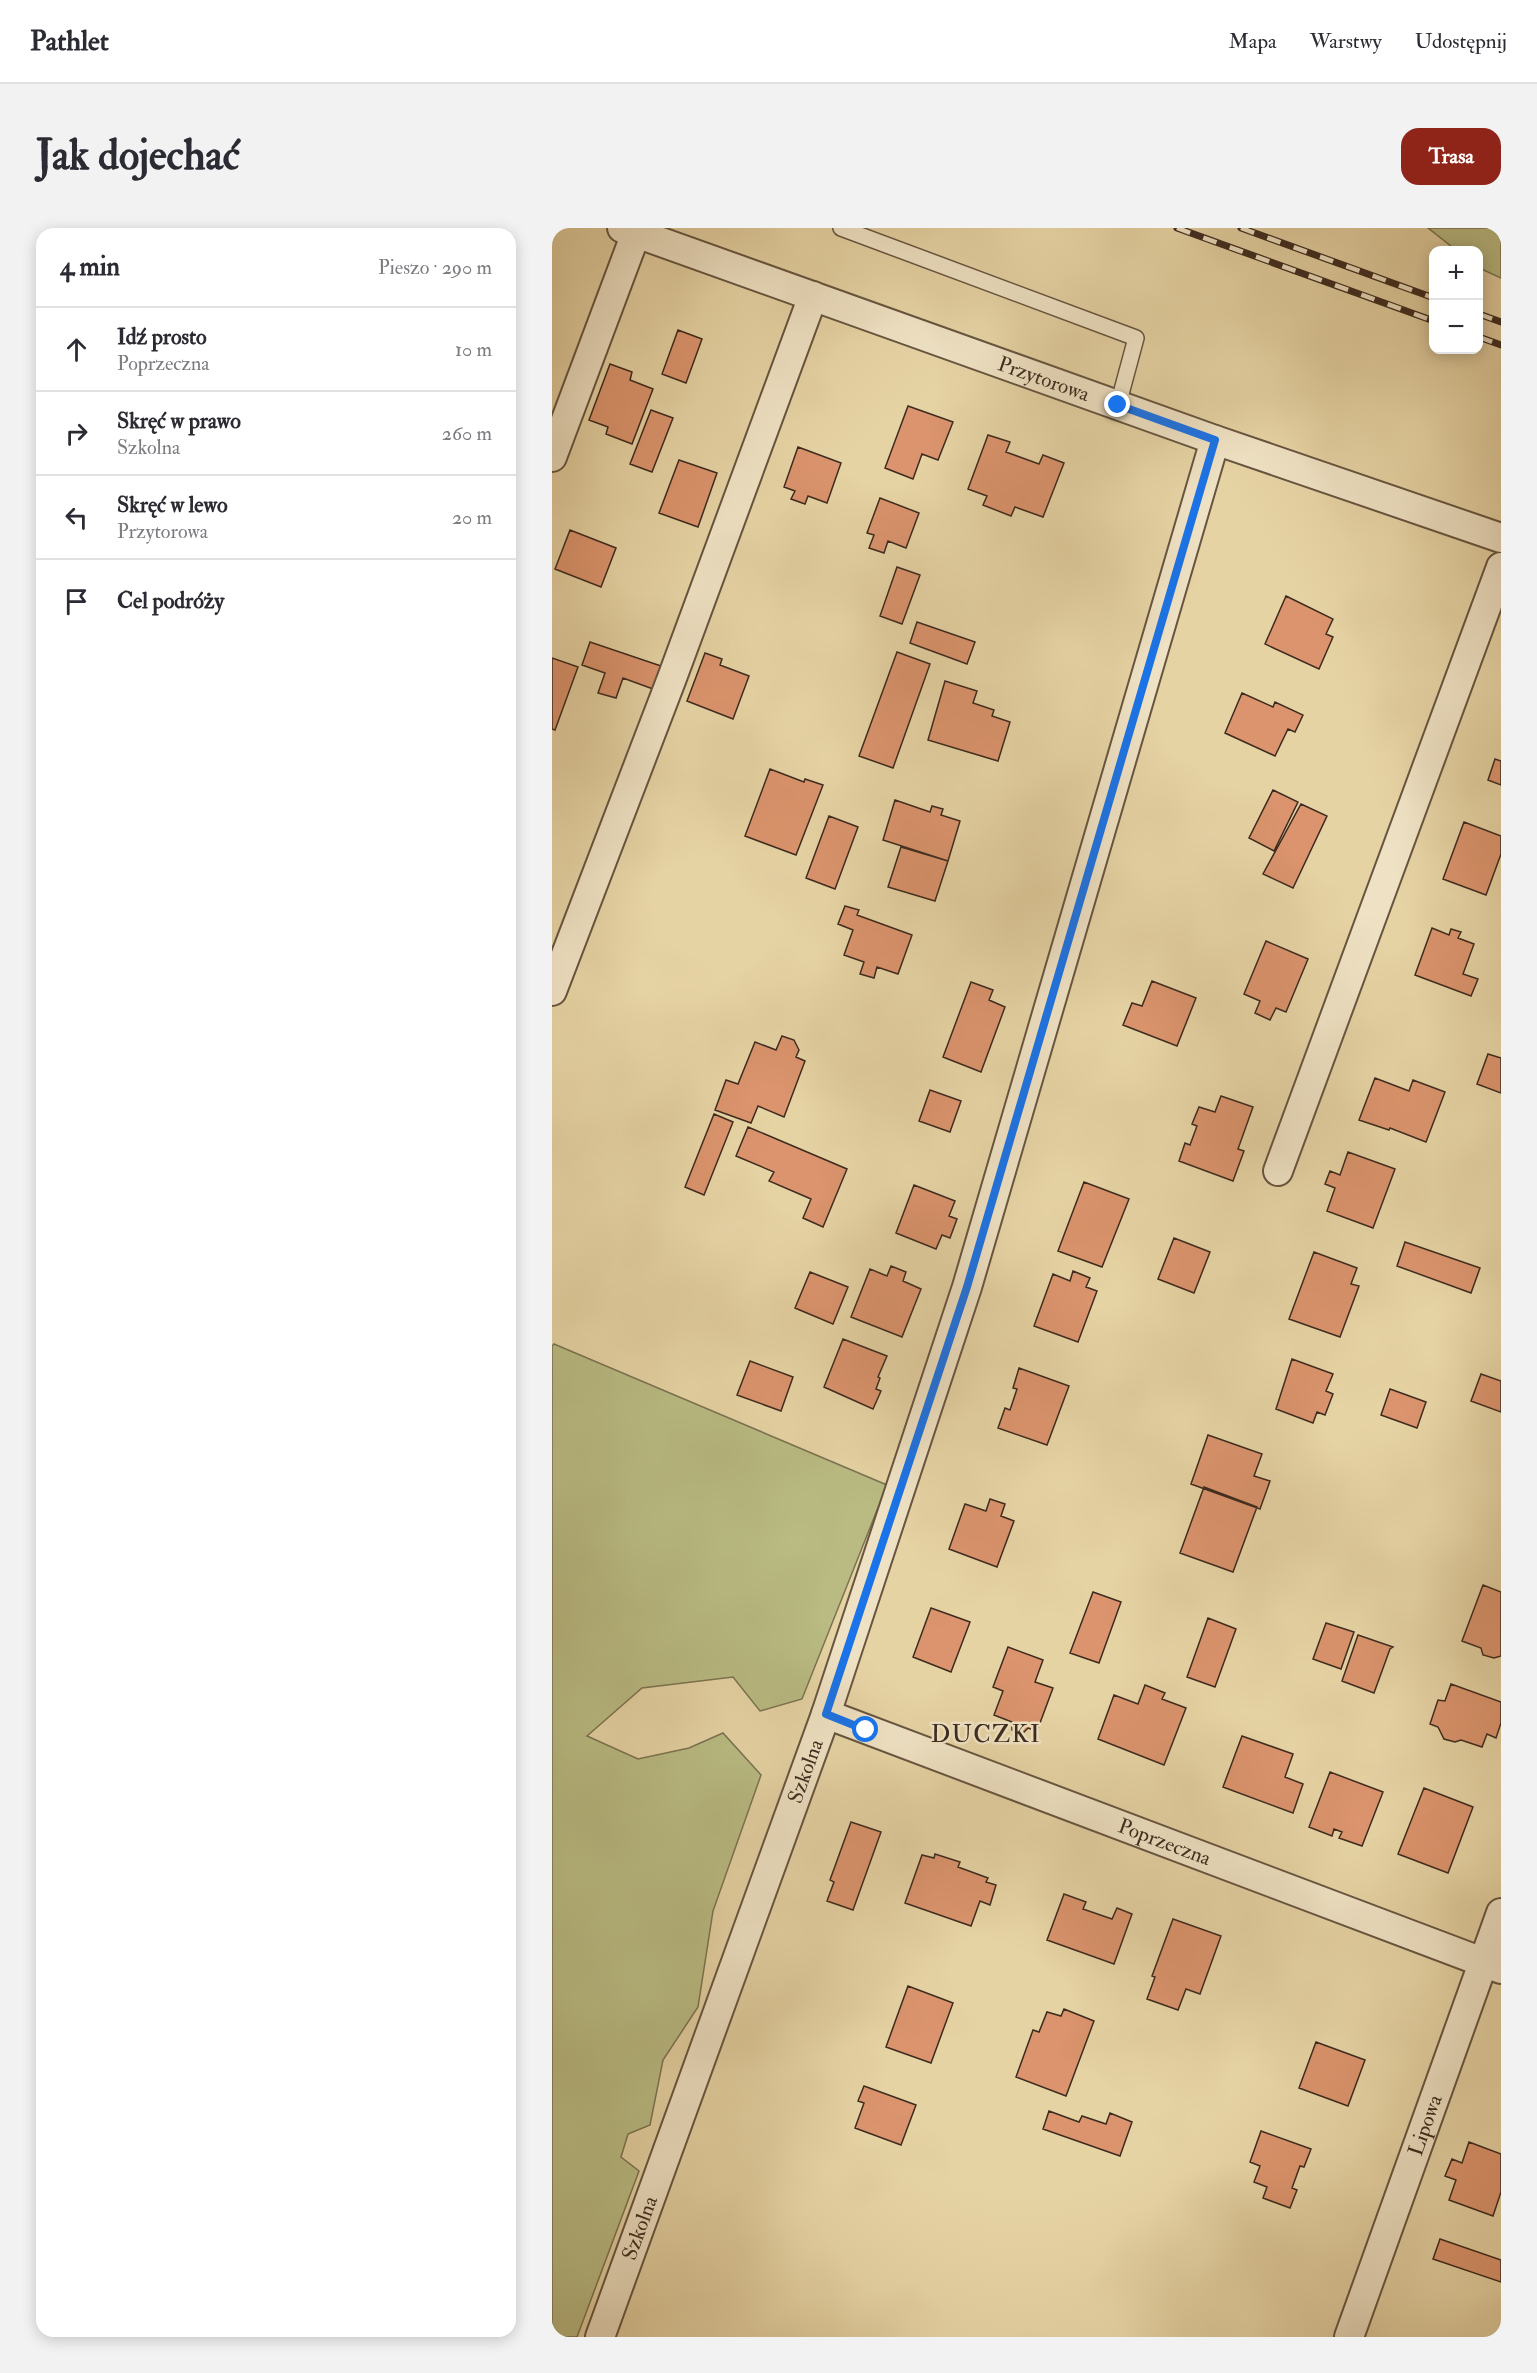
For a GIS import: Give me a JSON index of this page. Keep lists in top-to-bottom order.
{
  "streets": {
    "street": [
      "Przytorowa",
      "Szkolna",
      "Poprzeczna",
      "Lipowa"
    ]
  },
  "crossings": [
    ["Przytorowa", "Szkolna"],
    ["Szkolna", "Poprzeczna"],
    ["Poprzeczna", "Lipowa"]
  ],
  "districts": ["DUCZKI"],
  "page": {
    "header": "Pathlet",
    "nav": ["Mapa", "Warstwy", "Udostępnij"],
    "buttons": "Trasa",
    "title": "Jak dojechać",
    "heading": ["4 min", "Pieszo · 290 m"],
    "map_buttons": ["+", "−"],
    "list": [
      ["Idź prosto", "Poprzeczna", "10 m"],
      ["Skręć w prawo", "Szkolna", "260 m"],
      ["Skręć w lewo", "Przytorowa", "20 m"],
      "Cel podróży"
    ]
  }
}
